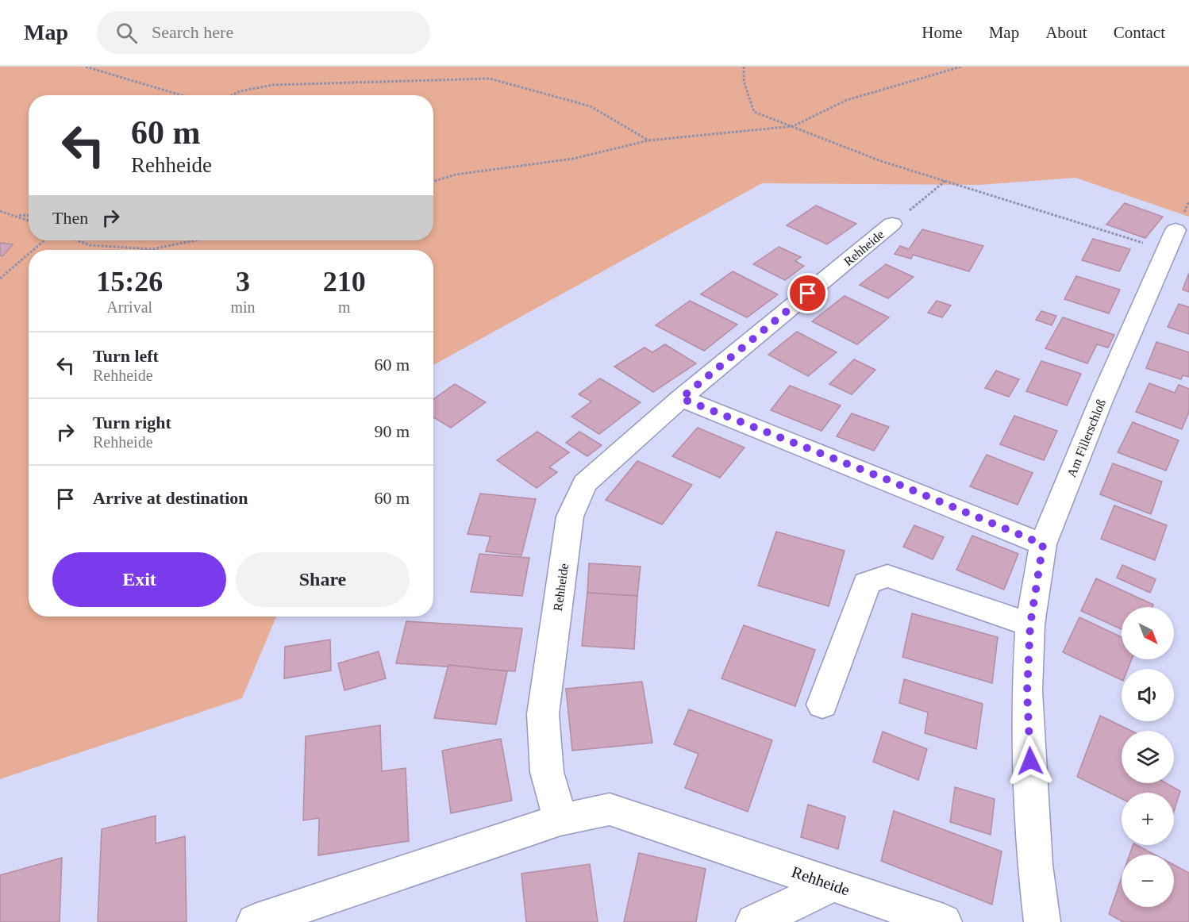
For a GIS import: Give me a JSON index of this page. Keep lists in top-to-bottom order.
{
  "streets": {
    "street": ["Rehheide", "Am Fillerschloß"]
  },
  "north": "bottom right",
  "page": {
    "header": "Map",
    "search": "Search here",
    "nav": [
      "Home",
      "Map",
      "About",
      "Contact"
    ],
    "turn": ["60 m", "Rehheide"],
    "then": "Then",
    "eta": [
      "15:26",
      "Arrival",
      "3",
      "min",
      "210",
      "m"
    ],
    "list": [
      {
        "name": "Turn left",
        "note": "Rehheide",
        "value": "60 m"
      },
      {
        "name": "Turn right",
        "note": "Rehheide",
        "value": "90 m"
      },
      {
        "name": "Arrive at destination",
        "value": "60 m"
      }
    ],
    "buttons": ["Exit", "Share"],
    "map_buttons": ["+", "−"]
  }
}
